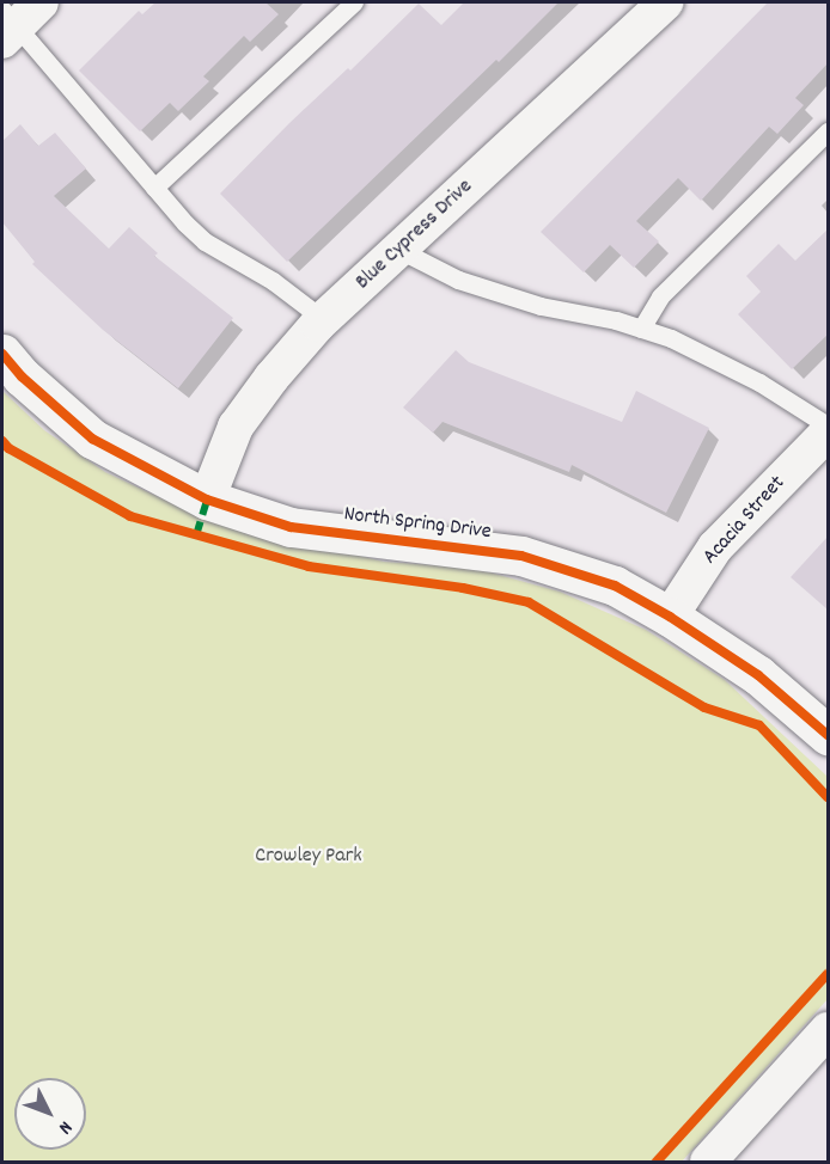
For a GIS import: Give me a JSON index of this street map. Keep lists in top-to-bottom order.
{
  "streets": {
    "street": ["Blue Cypress Drive", "Acacia Street", "North Spring Drive"]
  },
  "crossings": [
    ["Blue Cypress Drive", "North Spring Drive"],
    ["Acacia Street", "North Spring Drive"]
  ],
  "parks": ["Crowley Park"],
  "north": "bottom right"
}
